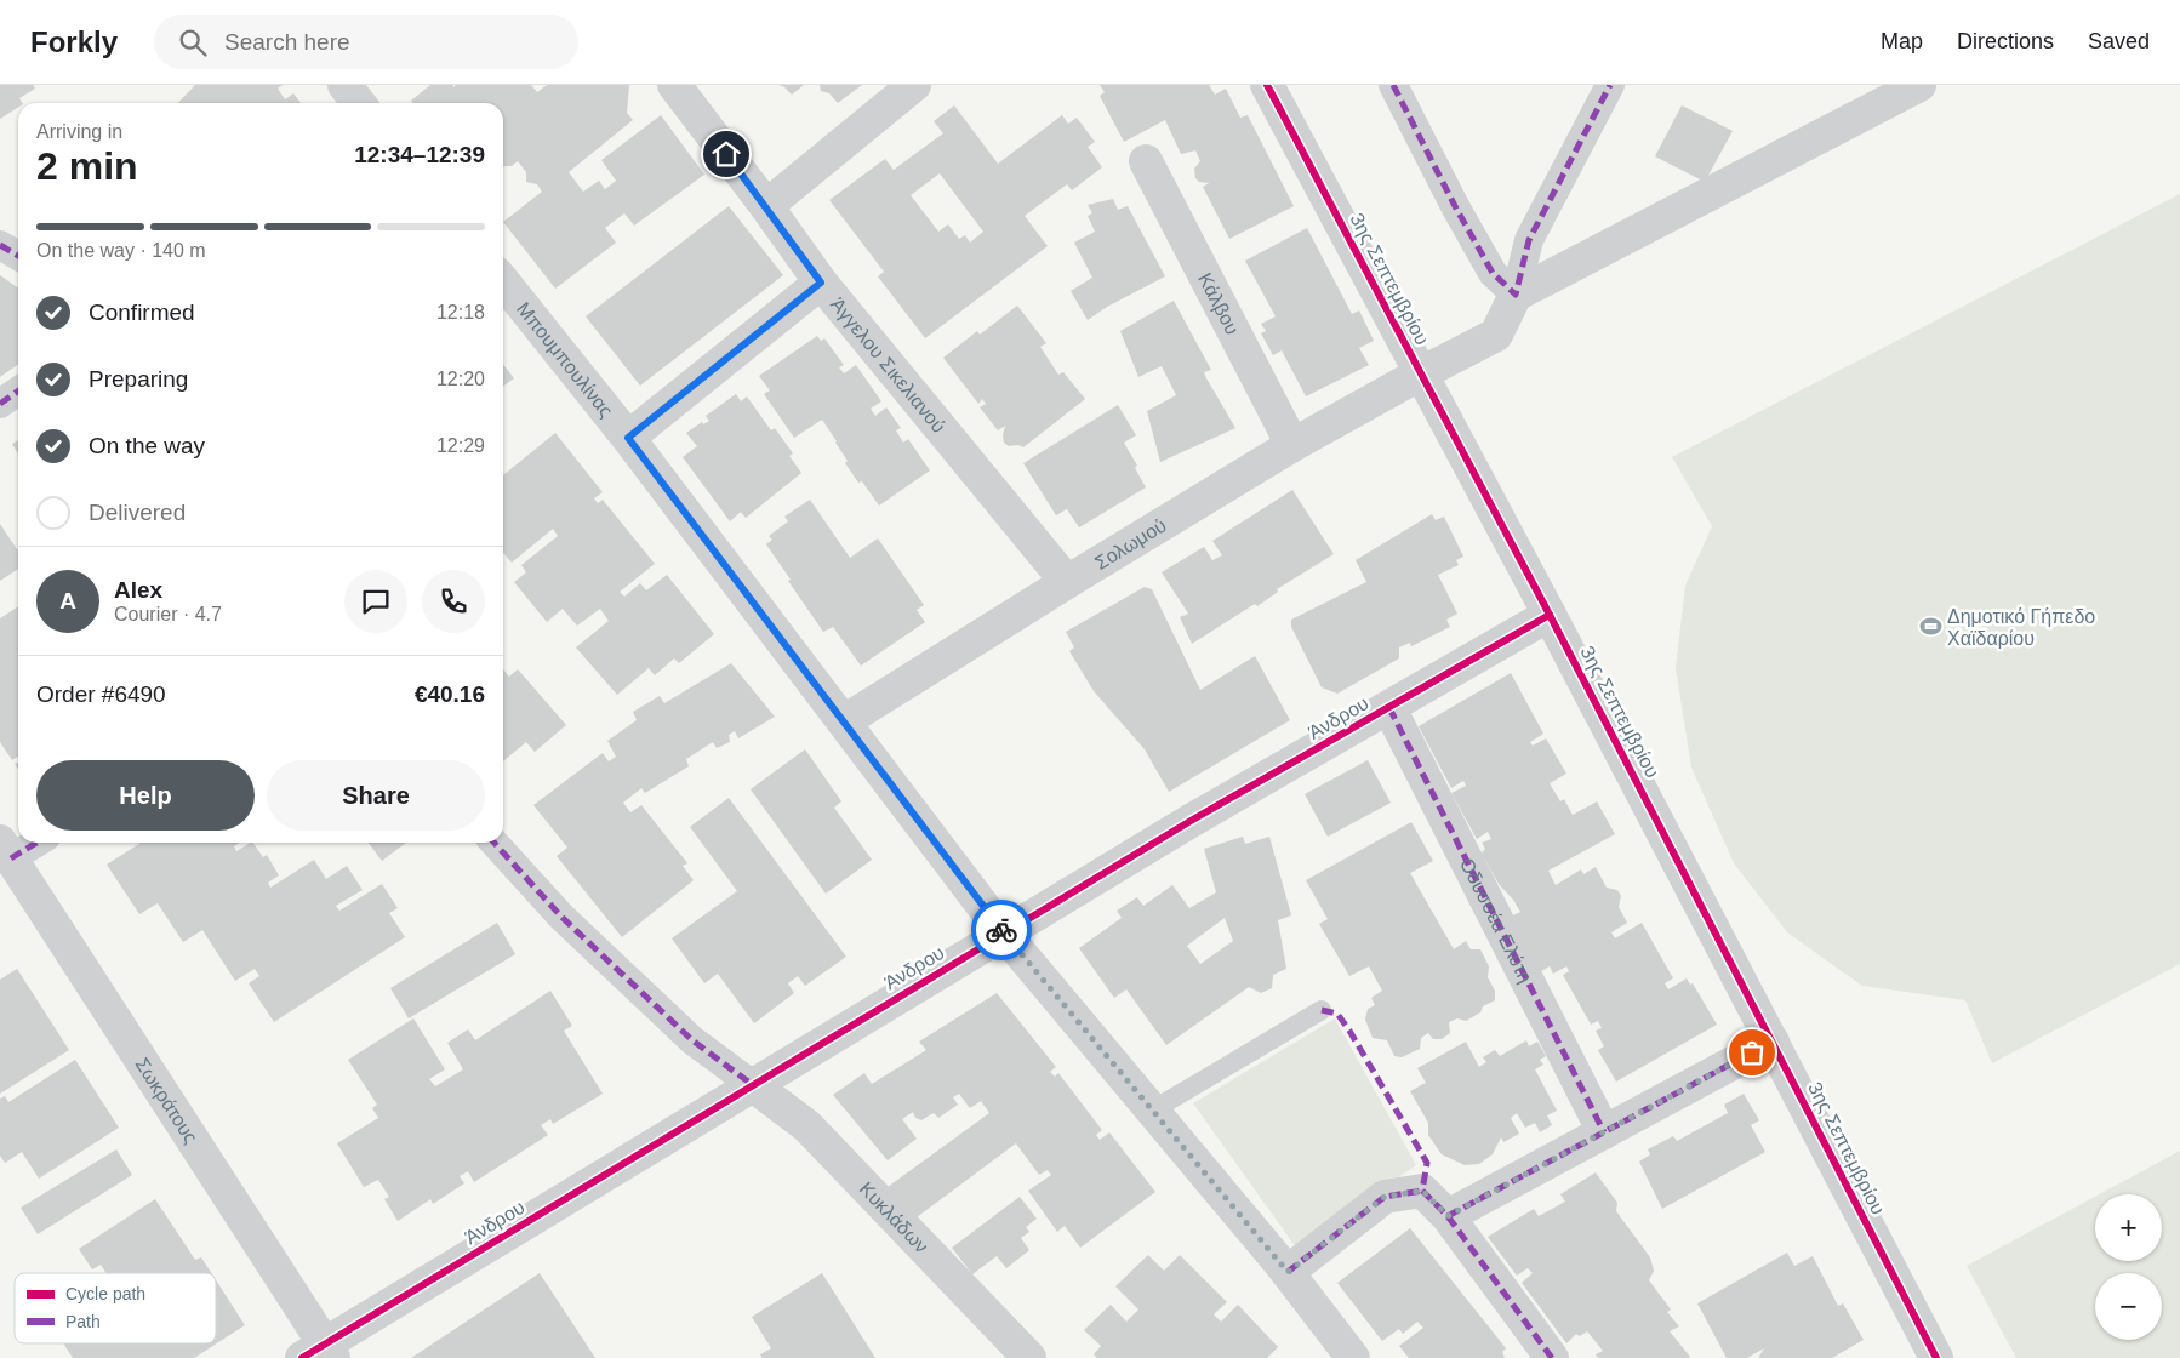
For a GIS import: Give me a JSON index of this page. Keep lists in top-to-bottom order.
{
  "streets": {
    "street": [
      "3ης Σεπτεμβρίου",
      "Κάλβου",
      "Μπουμπουλίνας",
      "Άγγελου Σικελιανού",
      "Σολωμού",
      "Άνδρου",
      "Οδυσσέα Ελύτη",
      "Σωκράτους",
      "Κυκλάδων"
    ]
  },
  "crossings": [
    ["3ης Σεπτεμβρίου", "Σολωμού"],
    ["3ης Σεπτεμβρίου", "Άνδρου"],
    ["Κάλβου", "Σολωμού"],
    ["Μπουμπουλίνας", "Σολωμού"],
    ["Μπουμπουλίνας", "Άνδρου"],
    ["Άγγελου Σικελιανού", "Σολωμού"],
    ["Άνδρου", "Οδυσσέα Ελύτη"],
    ["Άνδρου", "Σωκράτους"],
    ["Άνδρου", "Κυκλάδων"]
  ],
  "places": {
    "sports": ["Δημοτικό Γήπεδο Χαϊδαρίου"]
  },
  "legend": ["Cycle path", "Path"],
  "page": {
    "header": "Forkly",
    "search": "Search here",
    "nav": ["Map", "Directions", "Saved"],
    "heading": ["2 min", "Arriving in", "12:34–12:39"],
    "panel": [
      "Alex",
      "Courier · 4.7",
      "Order #6490",
      "€40.16"
    ],
    "bar": "On the way · 140 m",
    "list": [
      ["Confirmed", "12:18"],
      ["Preparing", "12:20"],
      ["On the way", "12:29"],
      "Delivered"
    ],
    "round": "A",
    "buttons": ["Help", "Share"],
    "map_buttons": ["+", "−"]
  }
}
